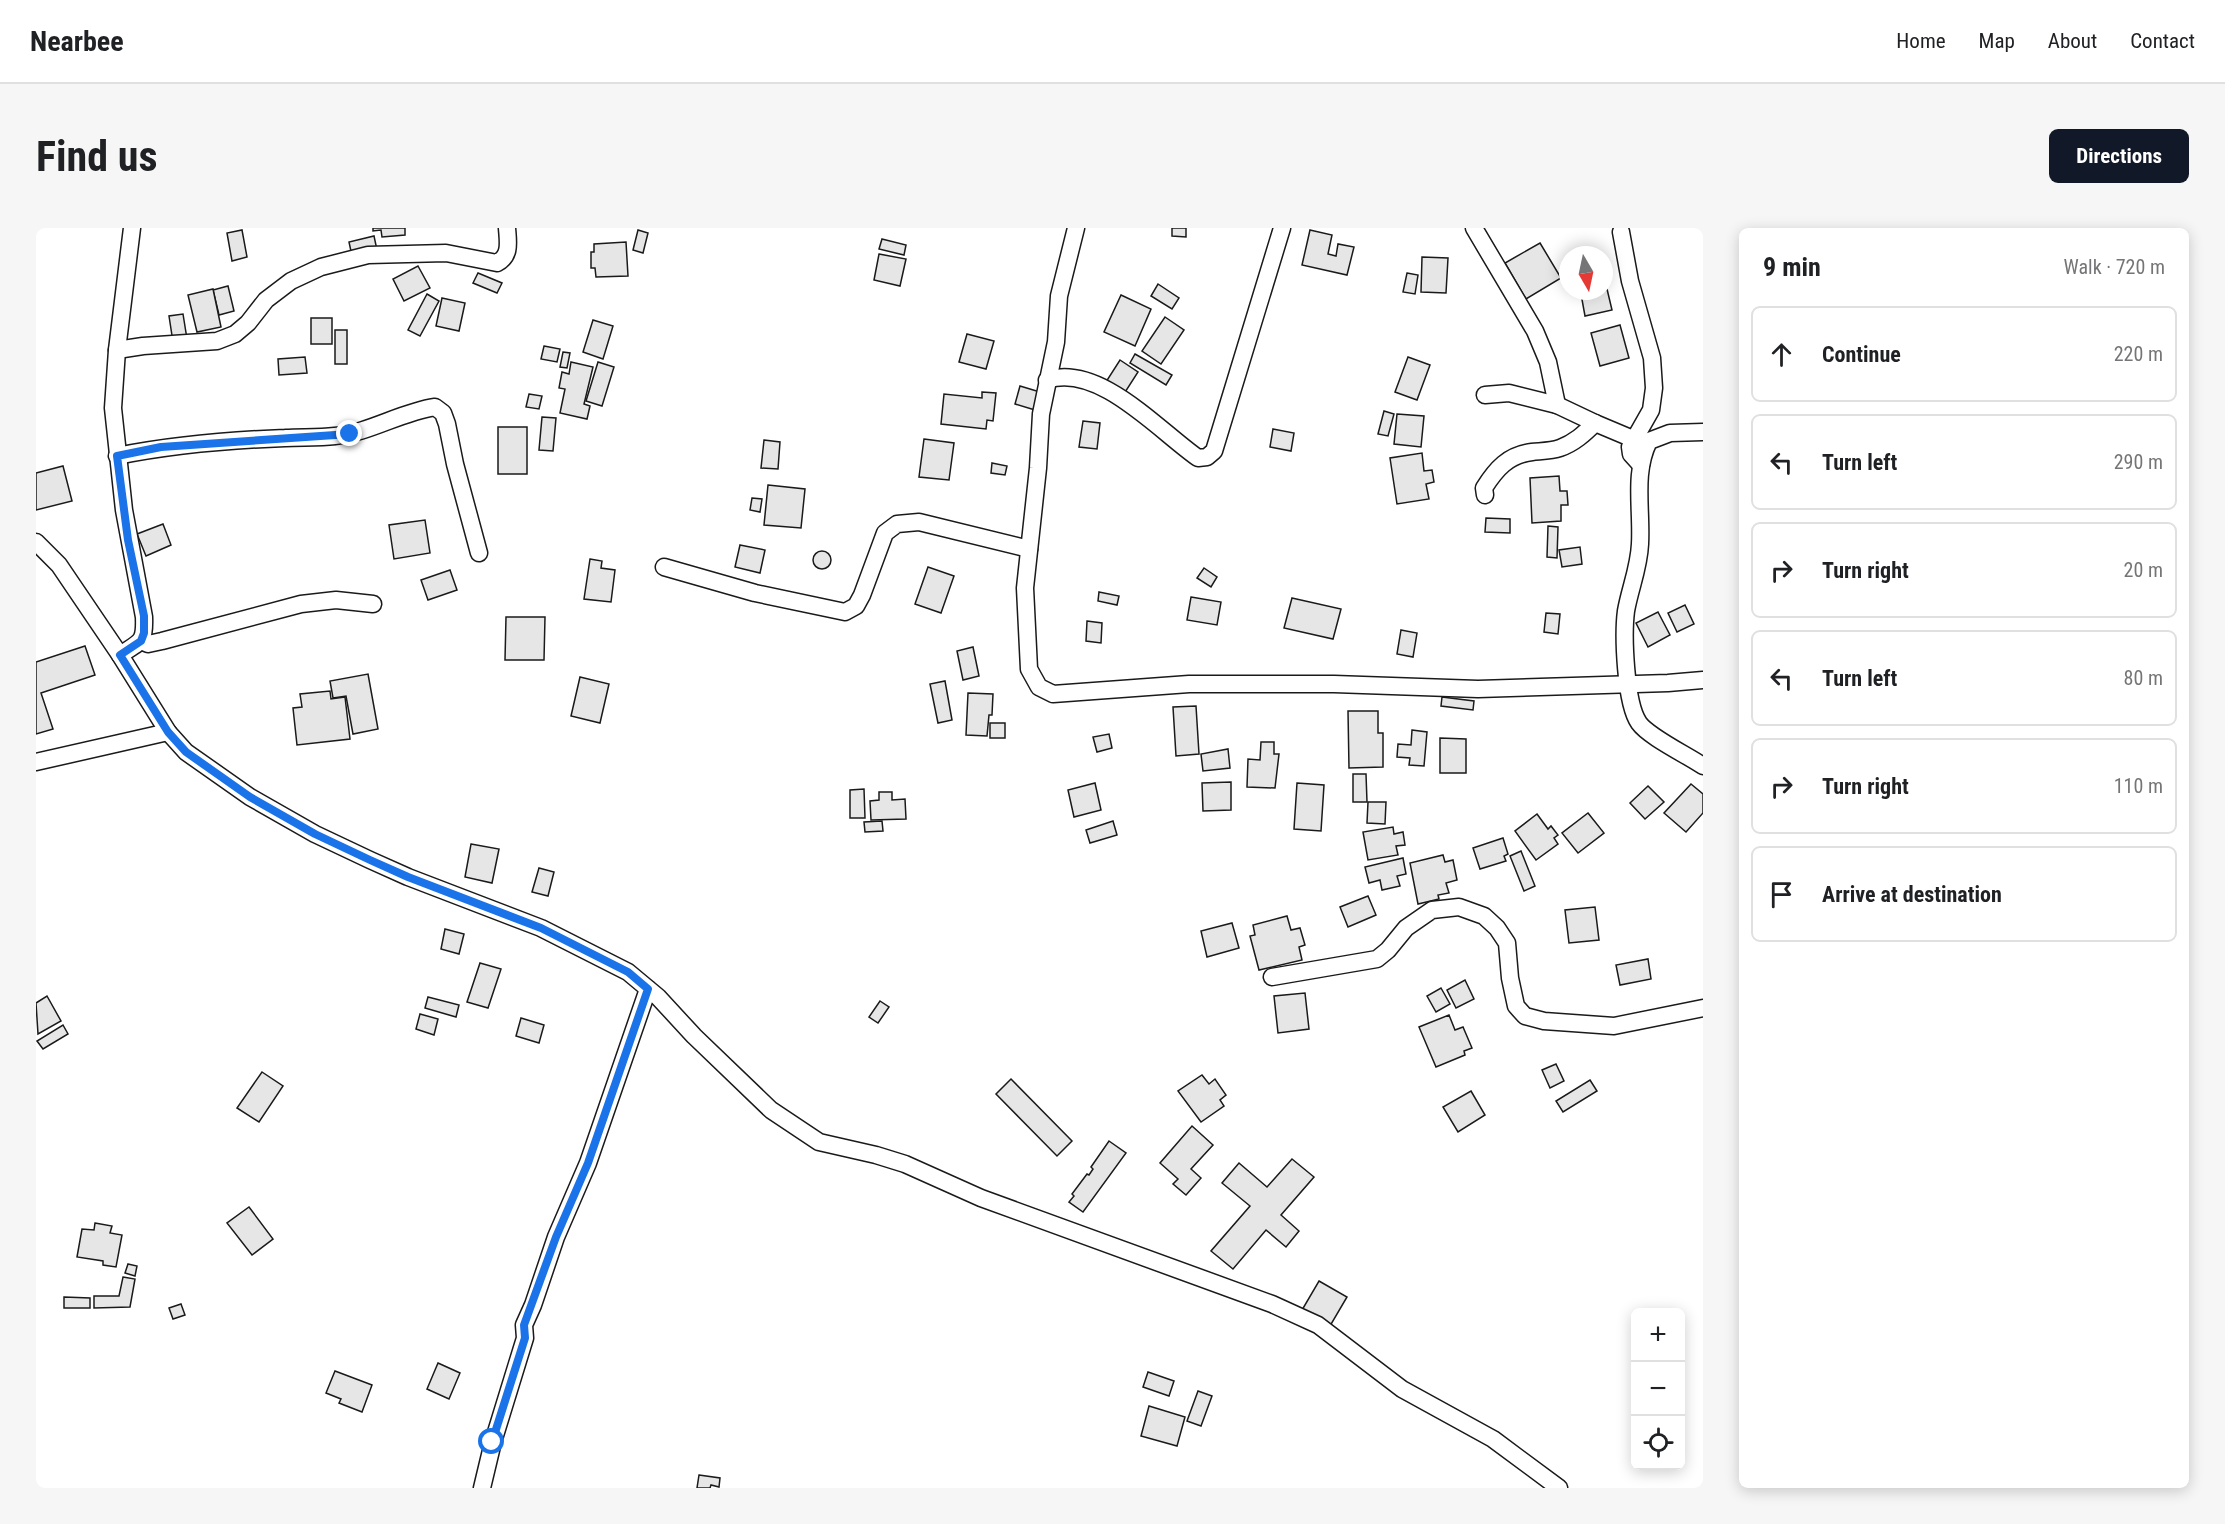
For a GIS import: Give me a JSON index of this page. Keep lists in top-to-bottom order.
{
  "north": "bottom",
  "page": {
    "header": "Nearbee",
    "nav": [
      "Home",
      "Map",
      "About",
      "Contact"
    ],
    "buttons": "Directions",
    "title": "Find us",
    "heading": ["9 min", "Walk · 720 m"],
    "list": [
      ["Continue", "220 m"],
      ["Turn left", "290 m"],
      ["Turn right", "20 m"],
      ["Turn left", "80 m"],
      ["Turn right", "110 m"],
      "Arrive at destination"
    ],
    "map_buttons": ["+", "−"]
  }
}
